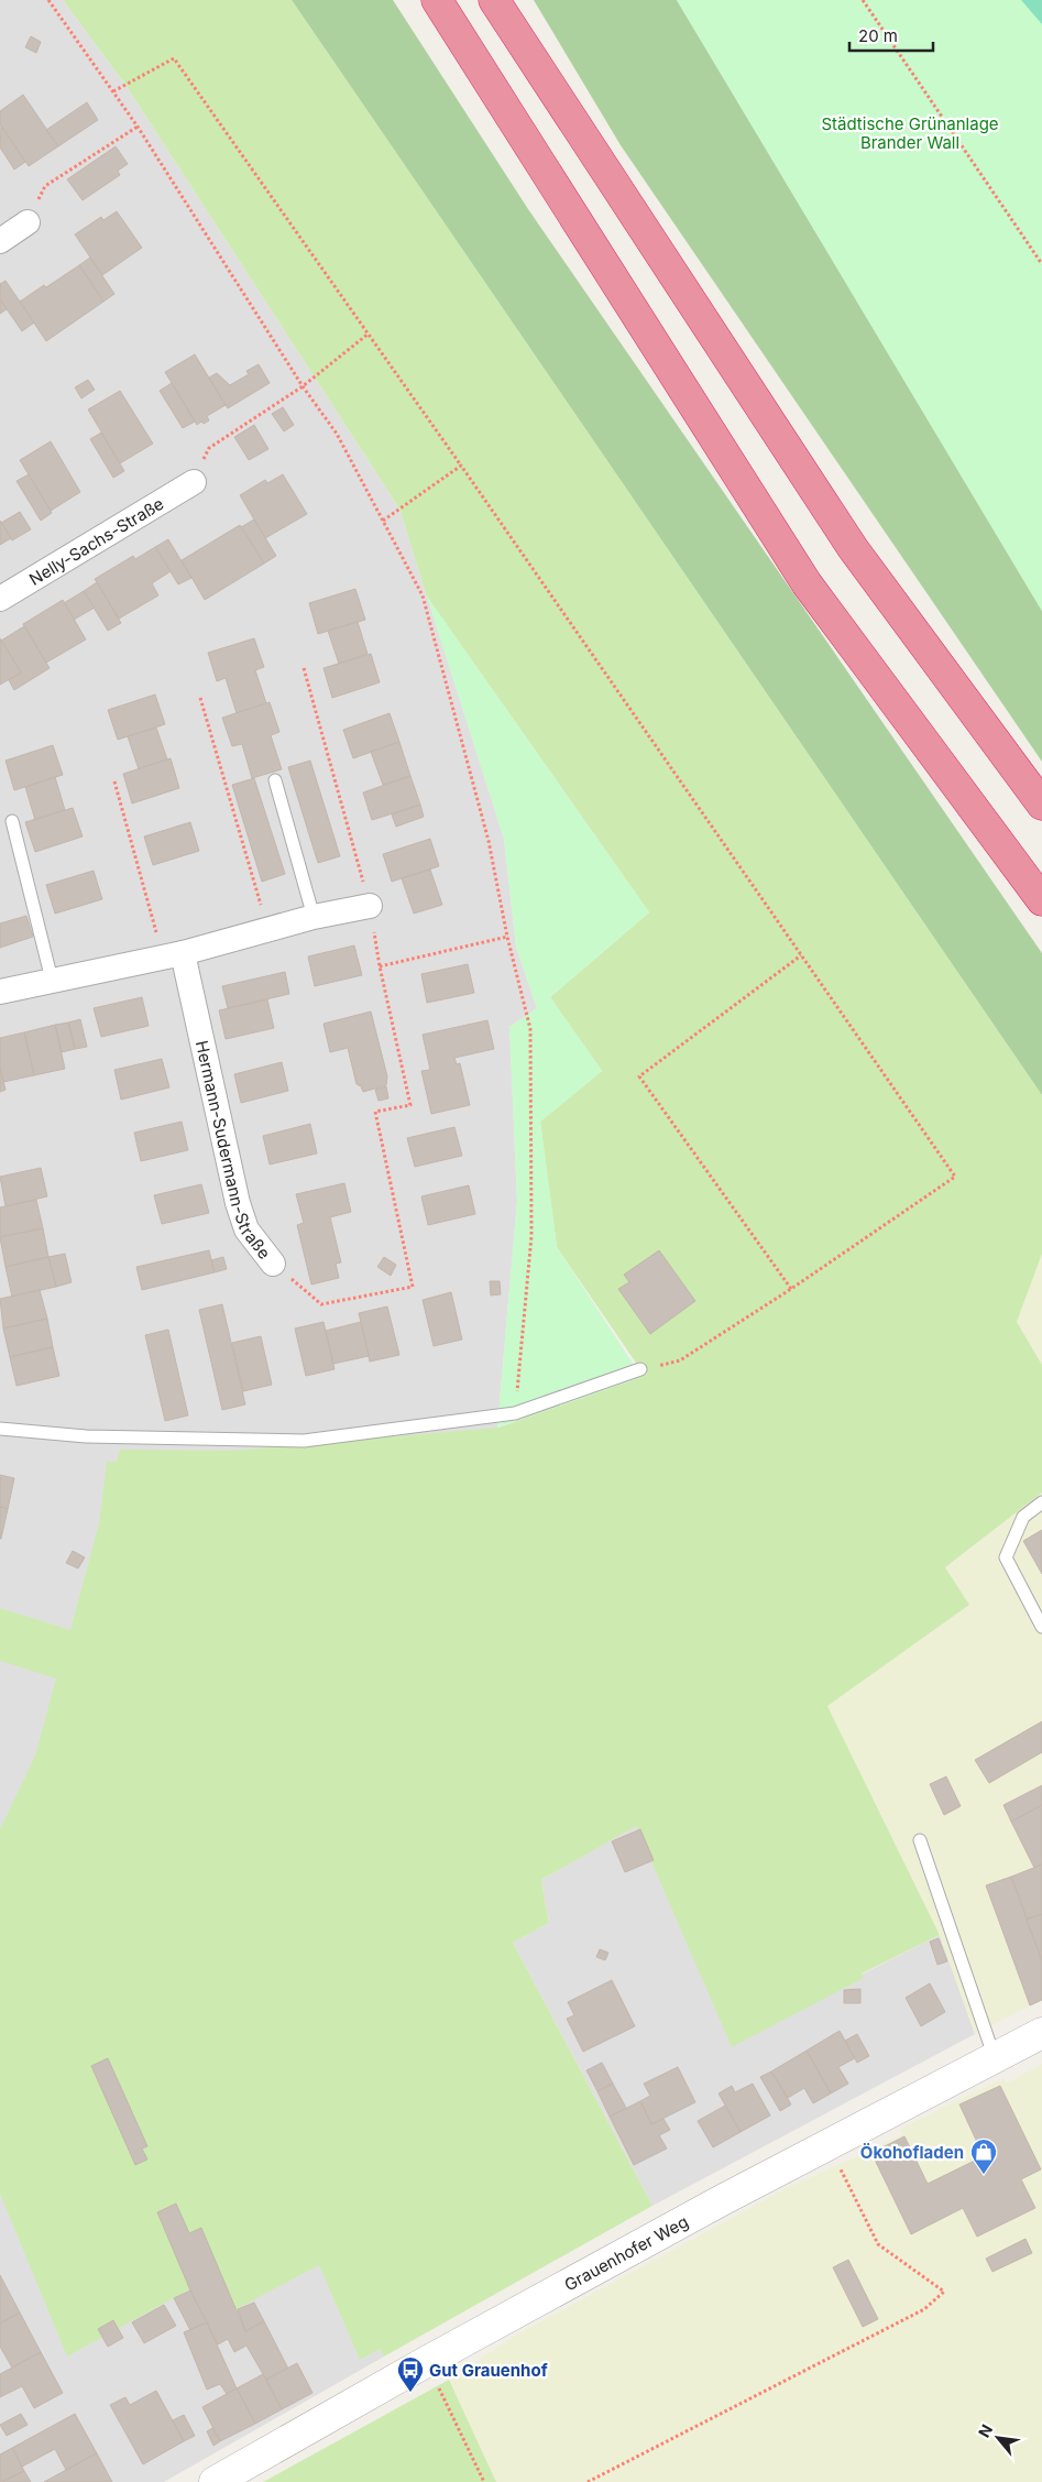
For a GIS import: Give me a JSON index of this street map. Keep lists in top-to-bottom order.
{
  "streets": {
    "street": ["Nelly-Sachs-Straße", "Hermann-Sudermann-Straße", "Grauenhofer Weg"]
  },
  "parks": ["Städtische Grünanlage Brander Wall"],
  "places": {
    "shop": ["Ökohofladen"],
    "bus stop": ["Gut Grauenhof"]
  },
  "scale_bar": "20 m",
  "north": "top left"
}
